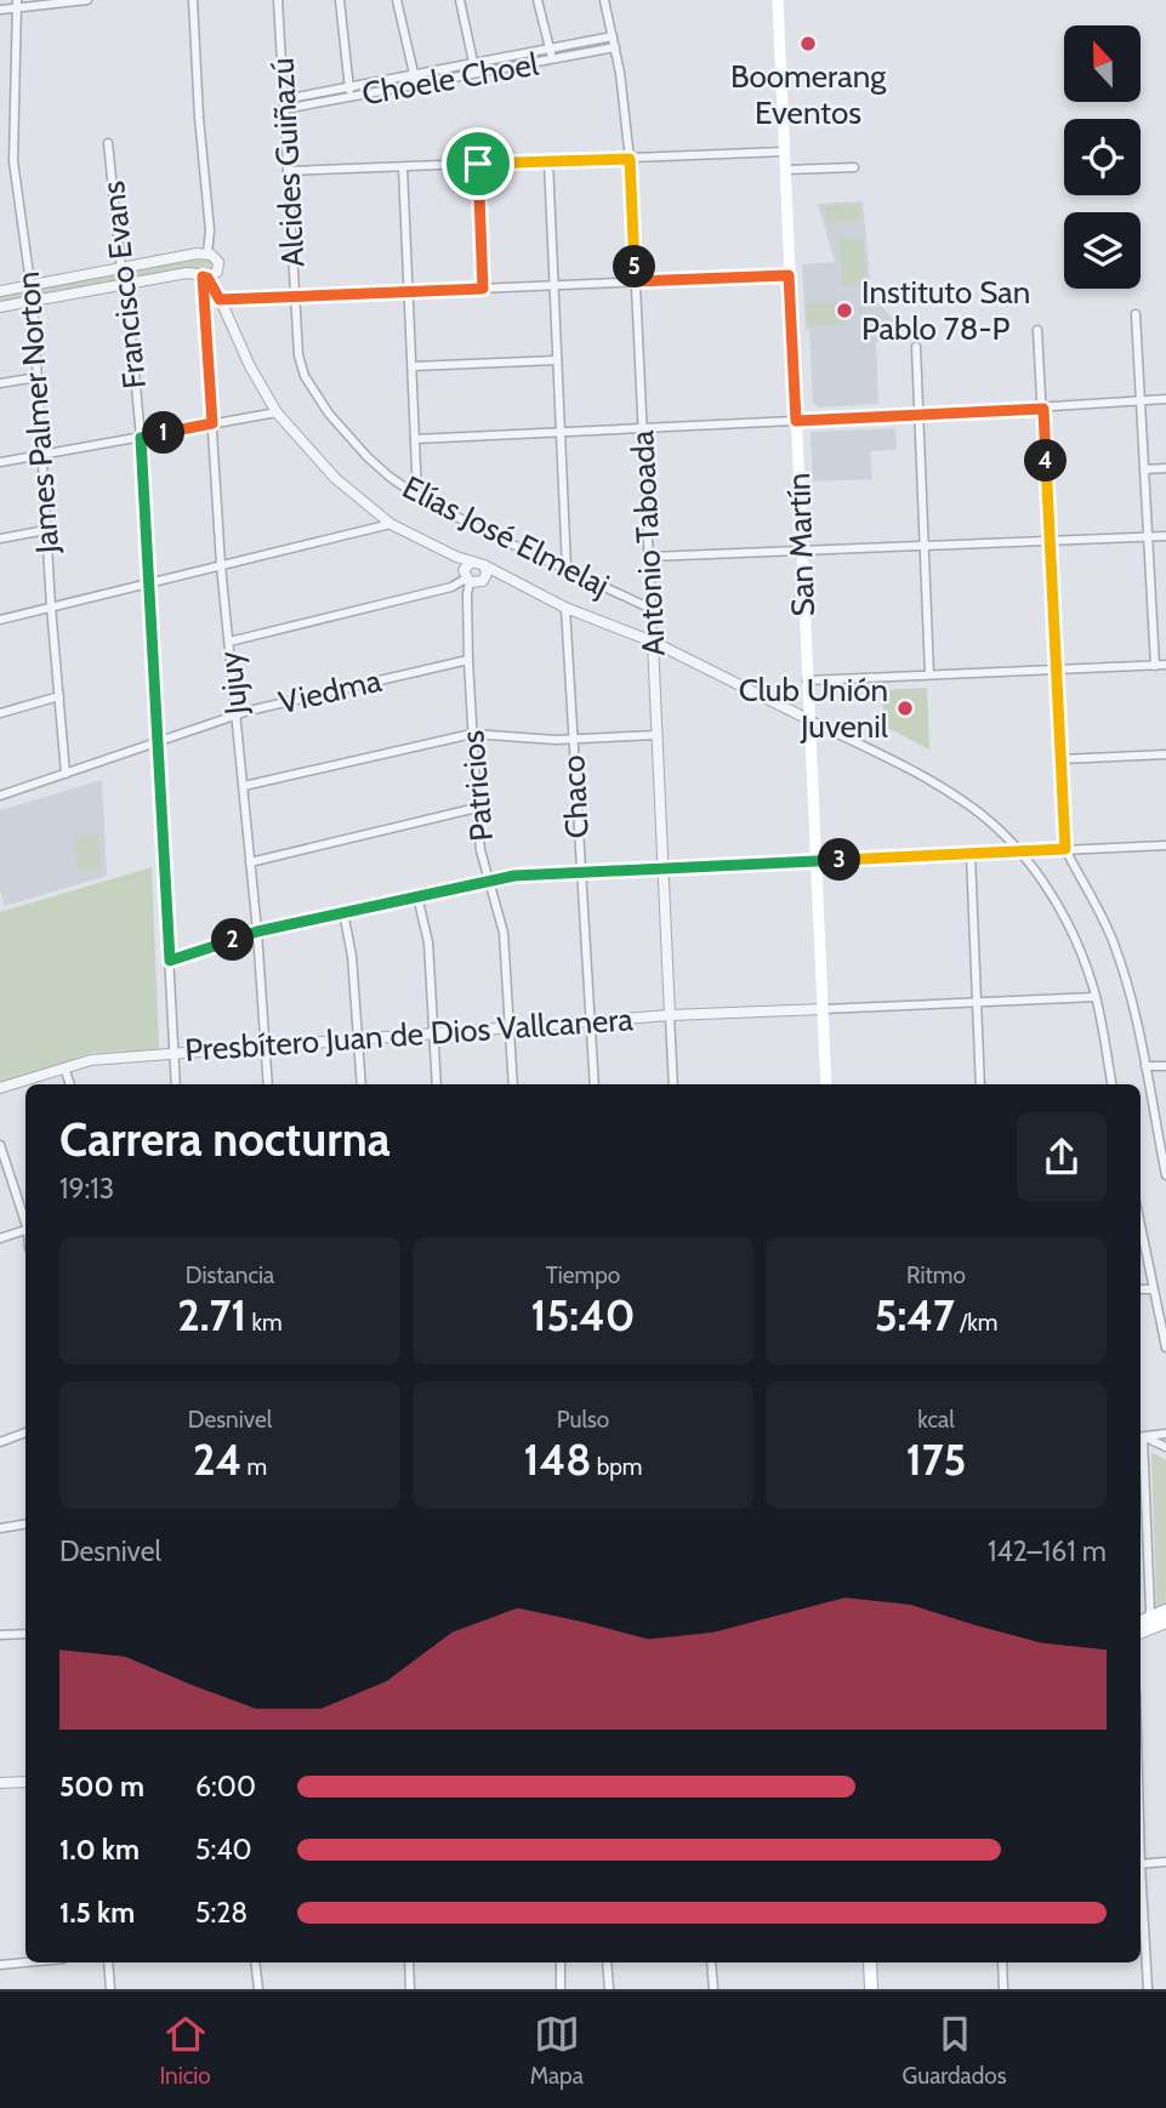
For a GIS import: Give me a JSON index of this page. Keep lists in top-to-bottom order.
{
  "streets": {
    "main road": ["San Martín"],
    "street": [
      "Choele Choel",
      "Alcides Guiñazú",
      "Francisco Evans",
      "James Palmer Norton",
      "Elías José Elmelaj",
      "Antonio Taboada",
      "Jujuy",
      "Viedma",
      "Patricios",
      "Chaco",
      "Presbítero Juan de Dios Vallcanera"
    ]
  },
  "crossings": [
    ["Choele Choel", "Alcides Guiñazú"],
    ["Choele Choel", "Antonio Taboada"],
    ["Alcides Guiñazú", "Elías José Elmelaj"],
    ["Francisco Evans", "Viedma"],
    ["Francisco Evans", "Presbítero Juan de Dios Vallcanera"],
    ["James Palmer Norton", "Viedma"],
    ["Elías José Elmelaj", "Antonio Taboada"],
    ["Antonio Taboada", "Presbítero Juan de Dios Vallcanera"],
    ["San Martín", "Presbítero Juan de Dios Vallcanera"],
    ["Jujuy", "Viedma"],
    ["Jujuy", "Presbítero Juan de Dios Vallcanera"],
    ["Viedma", "Patricios"],
    ["Patricios", "Presbítero Juan de Dios Vallcanera"],
    ["Chaco", "Presbítero Juan de Dios Vallcanera"]
  ],
  "places": ["Boomerang Eventos", "Instituto San Pablo 78-P", "Club Unión Juvenil"],
  "north": "top",
  "page": {
    "pins": [
      "5",
      "1",
      "4",
      "3",
      "2"
    ],
    "heading": ["Carrera nocturna", "19:13"],
    "stats": [
      ["Distancia", "2.71 km"],
      ["Tiempo", "15:40"],
      ["Ritmo", "5:47 /km"],
      ["Desnivel", "24 m"],
      ["Pulso", "148 bpm"],
      ["kcal", "175"]
    ],
    "chart": ["Desnivel", "142–161 m"],
    "list": [
      {
        "name": "500 m",
        "note": "6:00"
      },
      {
        "name": "1.0 km",
        "note": "5:40"
      },
      {
        "name": "1.5 km",
        "note": "5:28"
      }
    ],
    "tabs": ["Inicio", "Mapa", "Guardados"]
  }
}
